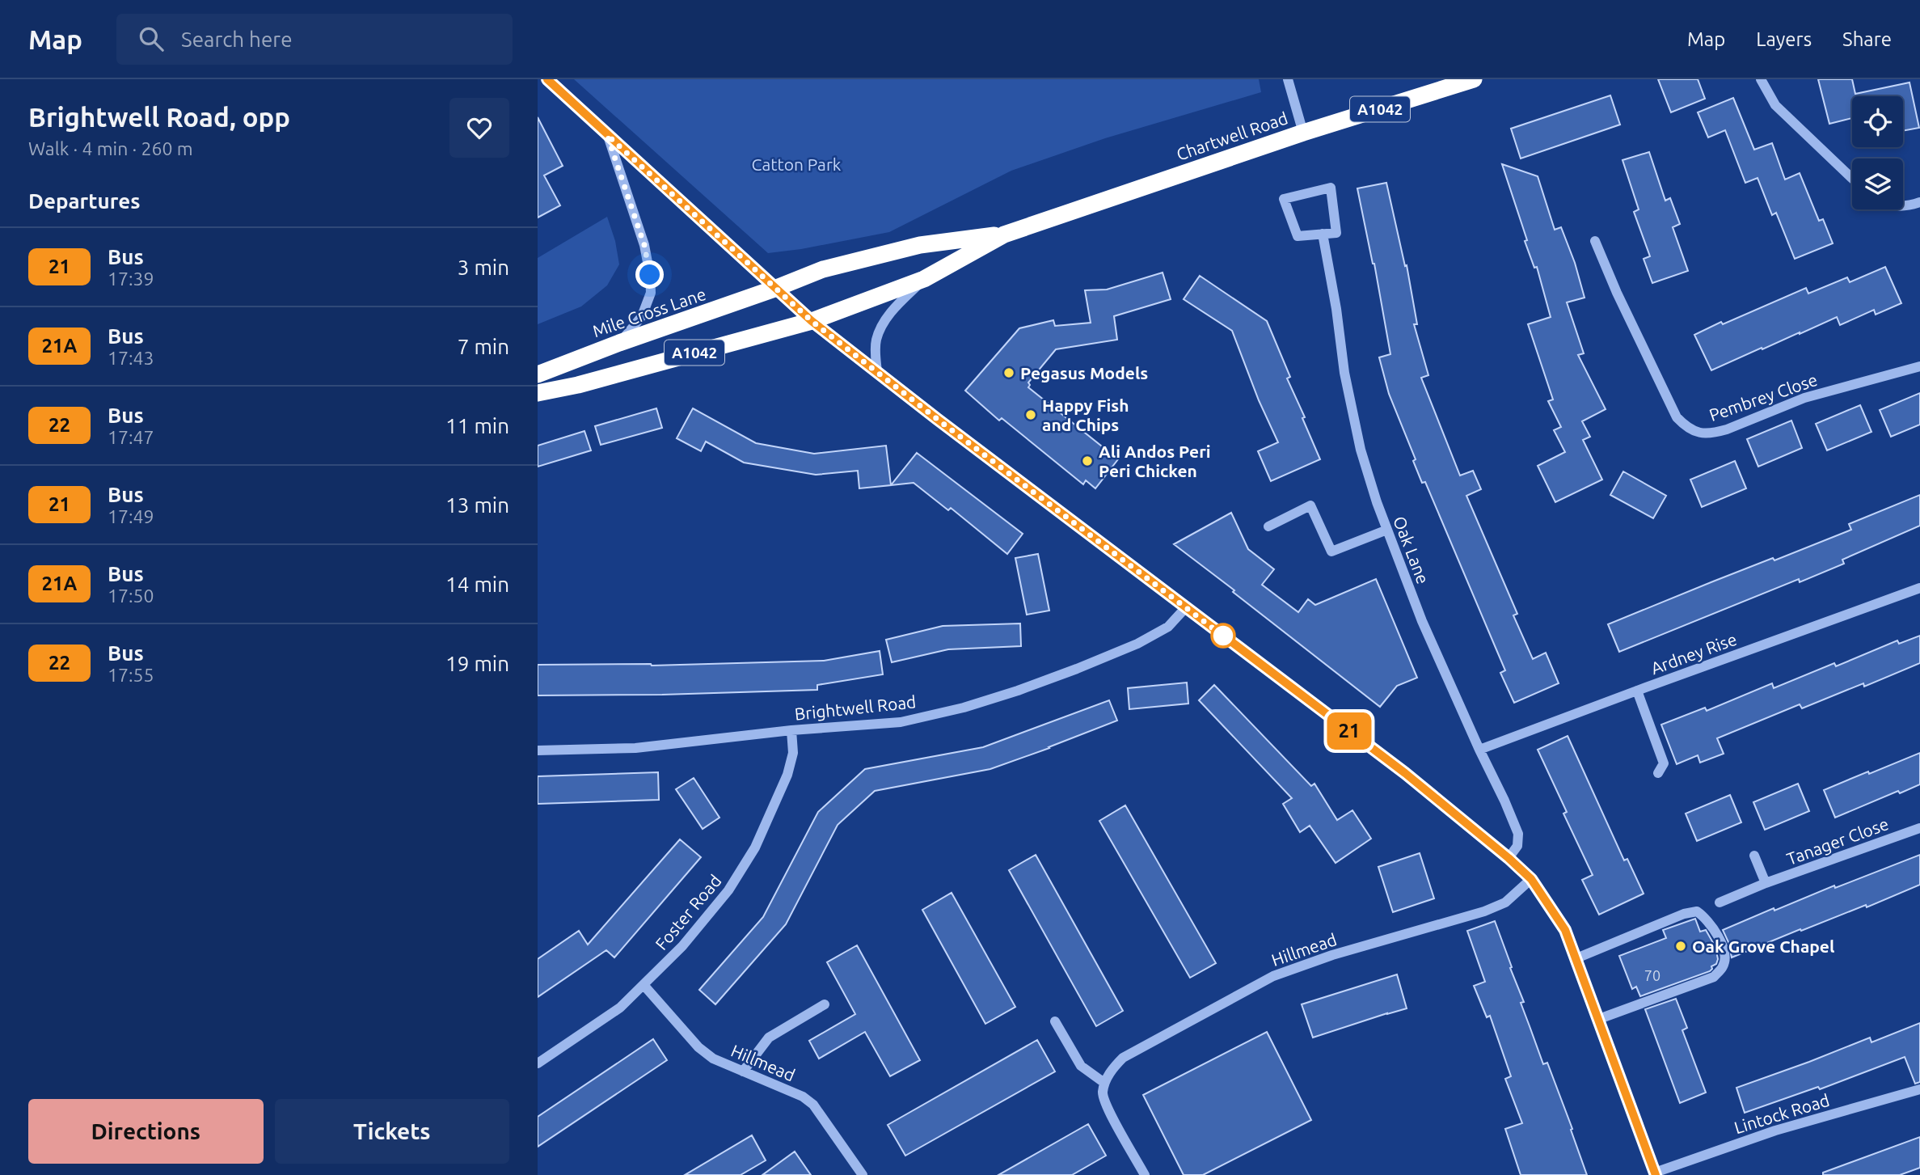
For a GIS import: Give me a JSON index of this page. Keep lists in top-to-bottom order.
{
  "streets": {
    "highway": ["A1042", "Chartwell Road", "Mile Cross Lane"],
    "street": [
      "Pembrey Close",
      "Oak Lane",
      "Ardney Rise",
      "Brightwell Road",
      "Tanager Close",
      "Foster Road",
      "Hillmead",
      "Lintock Road"
    ]
  },
  "crossings": [
    ["A1042", "Chartwell Road"],
    ["Chartwell Road", "Mile Cross Lane"],
    ["Oak Lane", "Ardney Rise"],
    ["Brightwell Road", "Foster Road"],
    ["Foster Road", "Hillmead"]
  ],
  "parks": ["Catton Park"],
  "places": [
    "Pegasus Models",
    "Happy Fish and Chips",
    "Ali Andos Peri Peri Chicken",
    "Oak Grove Chapel"
  ],
  "lines": ["bus line 21"],
  "house_numbers": ["70"],
  "page": {
    "header": "Map",
    "search": "Search here",
    "nav": ["Map", "Layers", "Share"],
    "heading": [
      ["Brightwell Road, opp", "Walk · 4 min · 260 m"],
      "Departures"
    ],
    "on_map": "21",
    "list": [
      {
        "mark": "21",
        "name": "Bus",
        "note": "17:39",
        "value": "3 min"
      },
      {
        "mark": "21A",
        "name": "Bus",
        "note": "17:43",
        "value": "7 min"
      },
      {
        "mark": "22",
        "name": "Bus",
        "note": "17:47",
        "value": "11 min"
      },
      {
        "mark": "21",
        "name": "Bus",
        "note": "17:49",
        "value": "13 min"
      },
      {
        "mark": "21A",
        "name": "Bus",
        "note": "17:50",
        "value": "14 min"
      },
      {
        "mark": "22",
        "name": "Bus",
        "note": "17:55",
        "value": "19 min"
      }
    ],
    "buttons": ["Directions", "Tickets"]
  }
}
